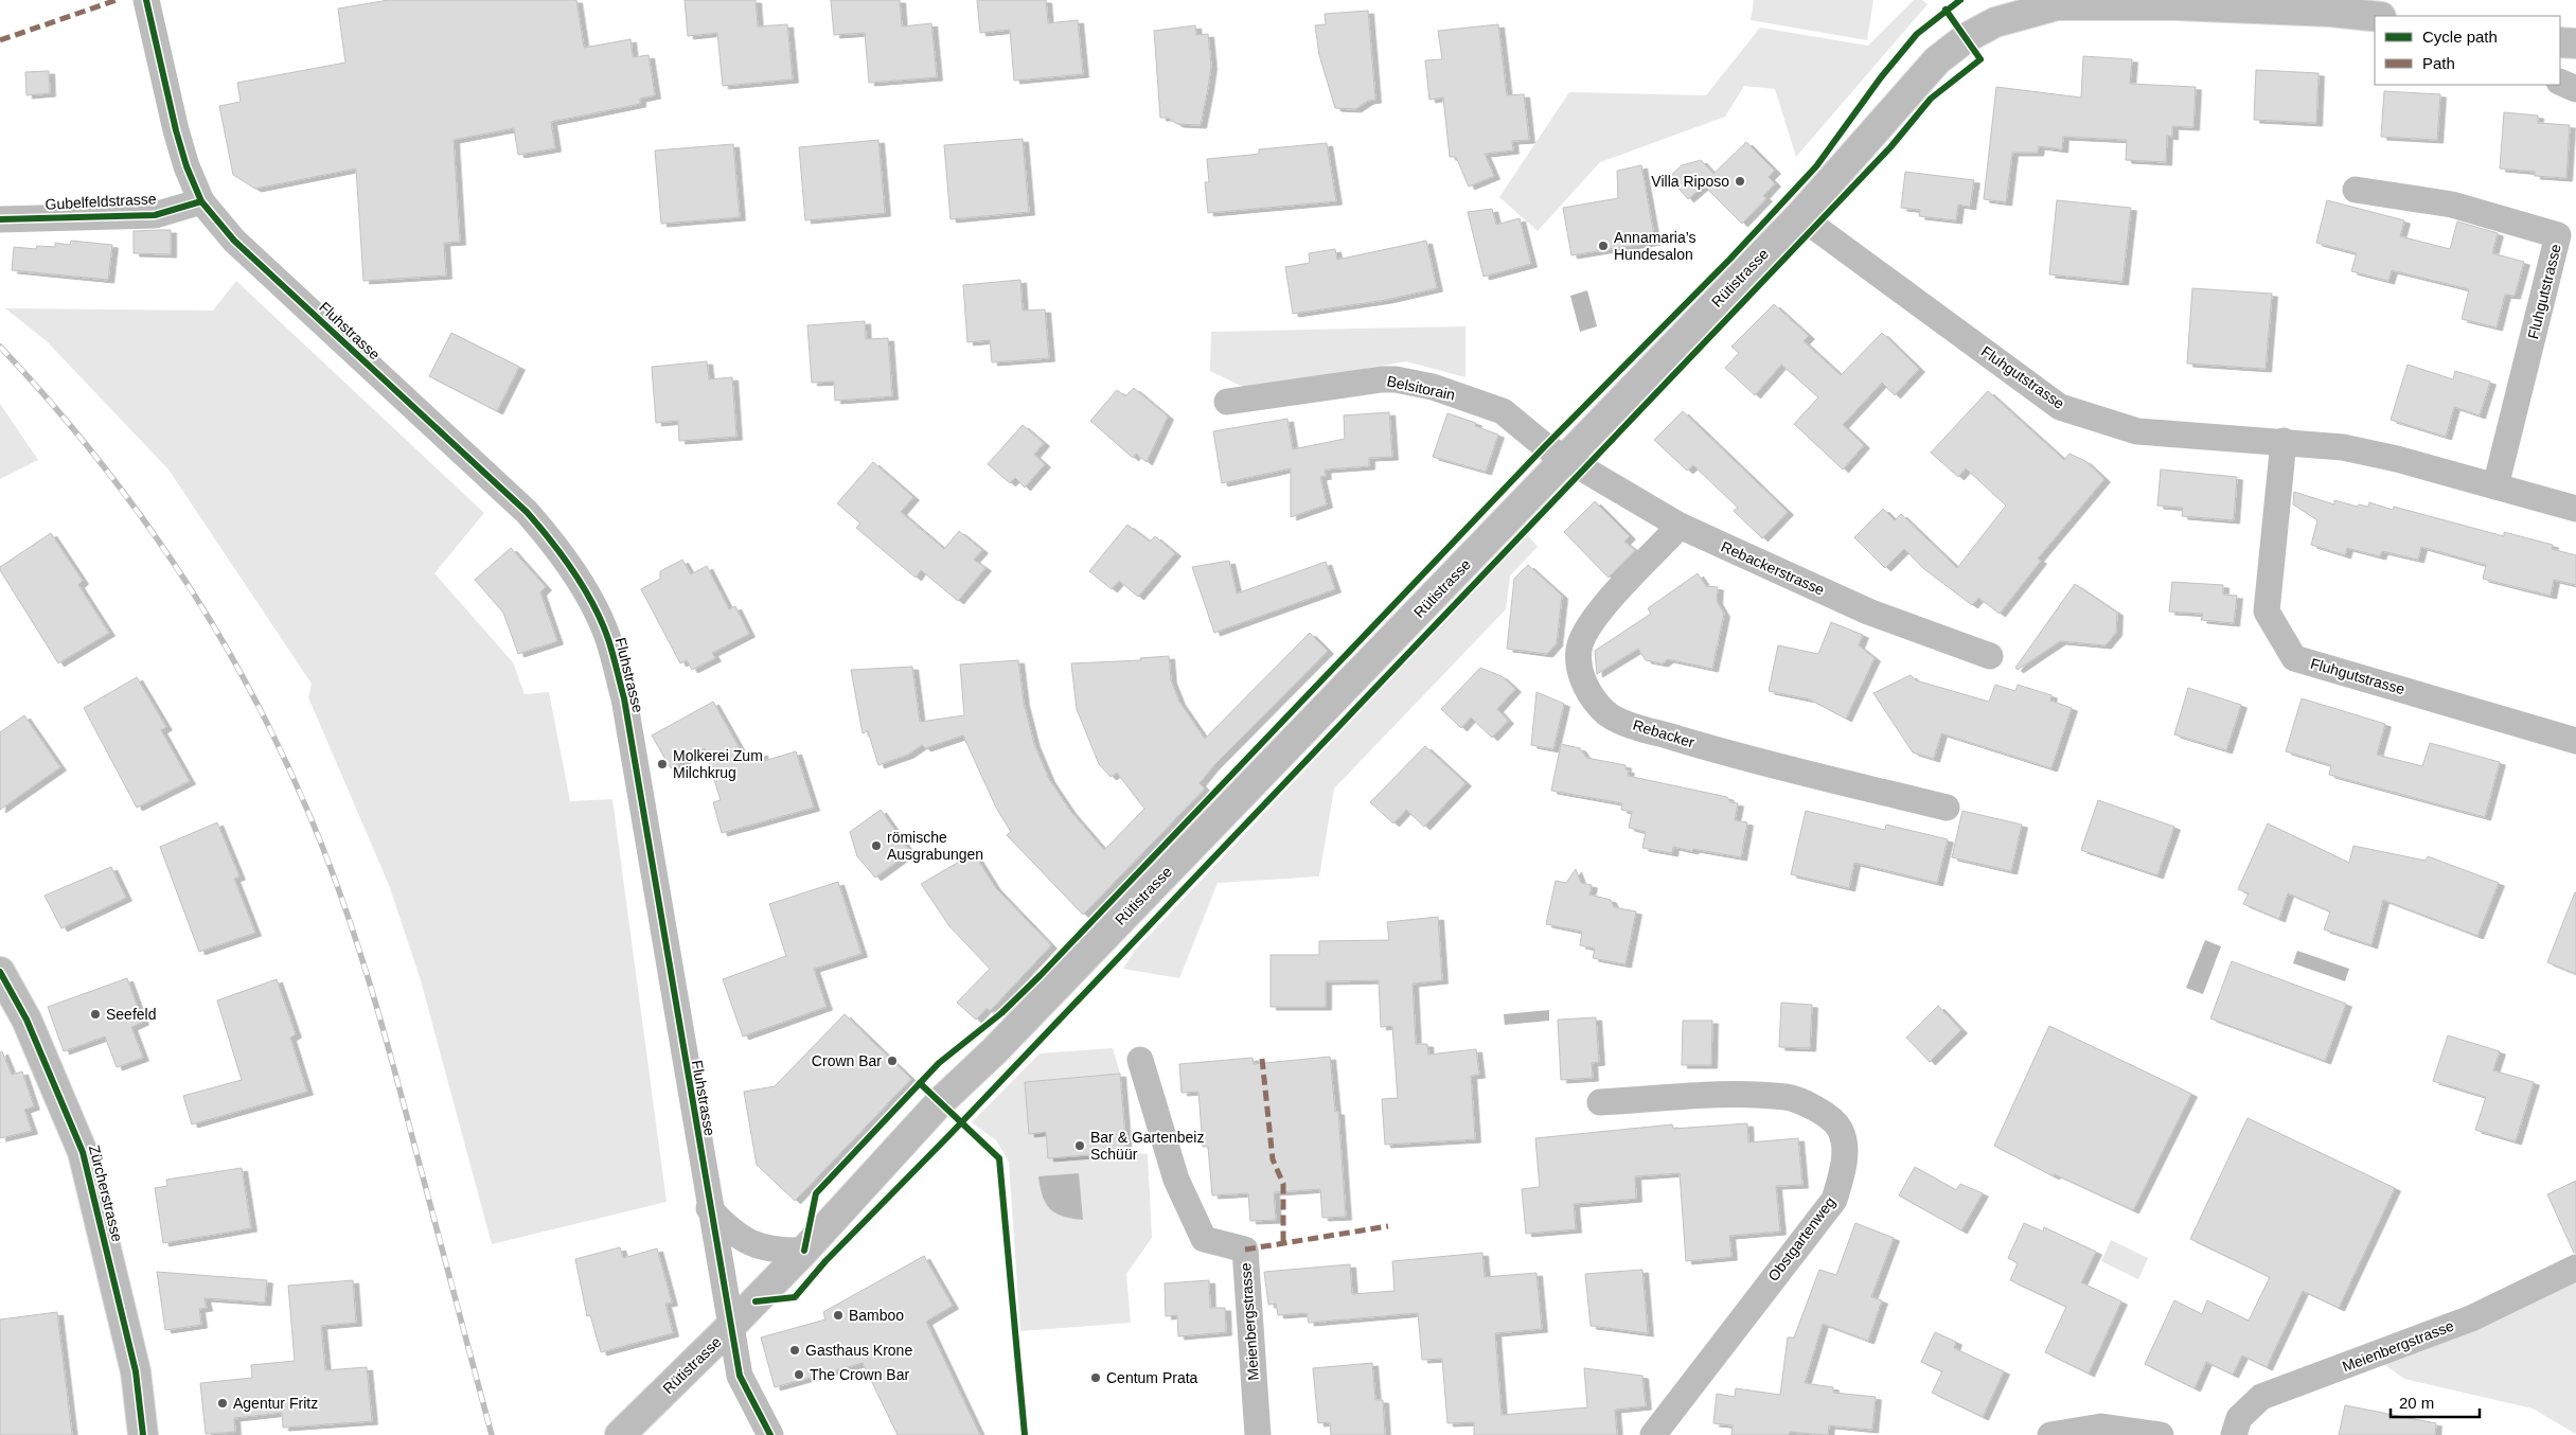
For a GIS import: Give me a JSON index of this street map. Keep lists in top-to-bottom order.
{
  "streets": {
    "main road": ["Rütistrasse", "Zürcherstrasse"],
    "street": [
      "Gubelfeldstrasse",
      "Fluhgutstrasse",
      "Fluhstrasse",
      "Belsitorain",
      "Rebackerstrasse",
      "Rebacker",
      "Obstgartenweg",
      "Meienbergstrasse"
    ]
  },
  "crossings": [
    ["Gubelfeldstrasse", "Fluhstrasse"],
    ["Rütistrasse", "Fluhgutstrasse"],
    ["Rütistrasse", "Fluhstrasse"],
    ["Rütistrasse", "Belsitorain"],
    ["Rütistrasse", "Rebackerstrasse"],
    ["Belsitorain", "Rebackerstrasse"],
    ["Rebackerstrasse", "Rebacker"]
  ],
  "places": [
    "Villa Riposo",
    "Annamaria’s Hundesalon",
    "Molkerei Zum Milchkrug",
    "römische Ausgrabungen",
    "Seefeld",
    "Crown Bar",
    "Bar & Gartenbeiz Schüür",
    "Bamboo",
    "Gasthaus Krone",
    "The Crown Bar",
    "Centum Prata",
    "Agentur Fritz"
  ],
  "legend": ["Cycle path", "Path"],
  "scale_bar": "20 m"
}
